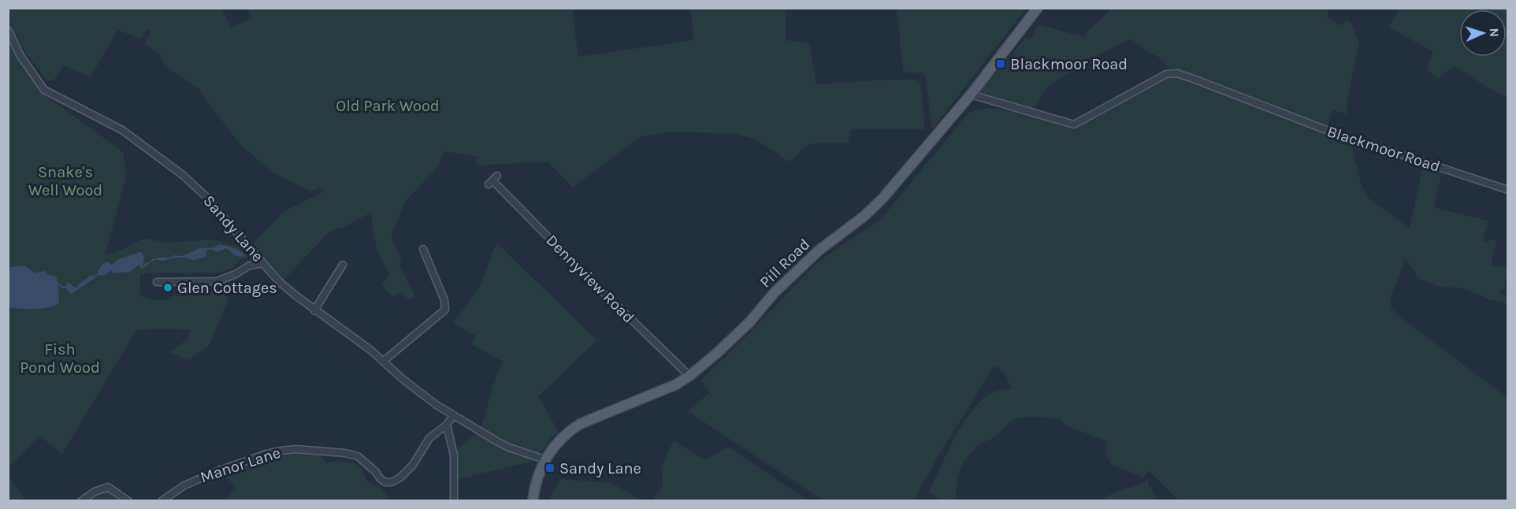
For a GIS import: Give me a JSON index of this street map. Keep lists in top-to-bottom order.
{
  "streets": {
    "main road": ["Pill Road"],
    "street": [
      "Blackmoor Road",
      "Sandy Lane",
      "Dennyview Road",
      "Manor Lane"
    ]
  },
  "crossings": [
    ["Blackmoor Road", "Pill Road"],
    ["Sandy Lane", "Pill Road"],
    ["Sandy Lane", "Manor Lane"],
    ["Pill Road", "Dennyview Road"]
  ],
  "parks": ["Old Park Wood", "Snake's Well Wood", "Fish Pond Wood"],
  "places": {
    "transit": ["Blackmoor Road", "Sandy Lane"],
    "other": ["Glen Cottages"]
  },
  "north": "right"
}
